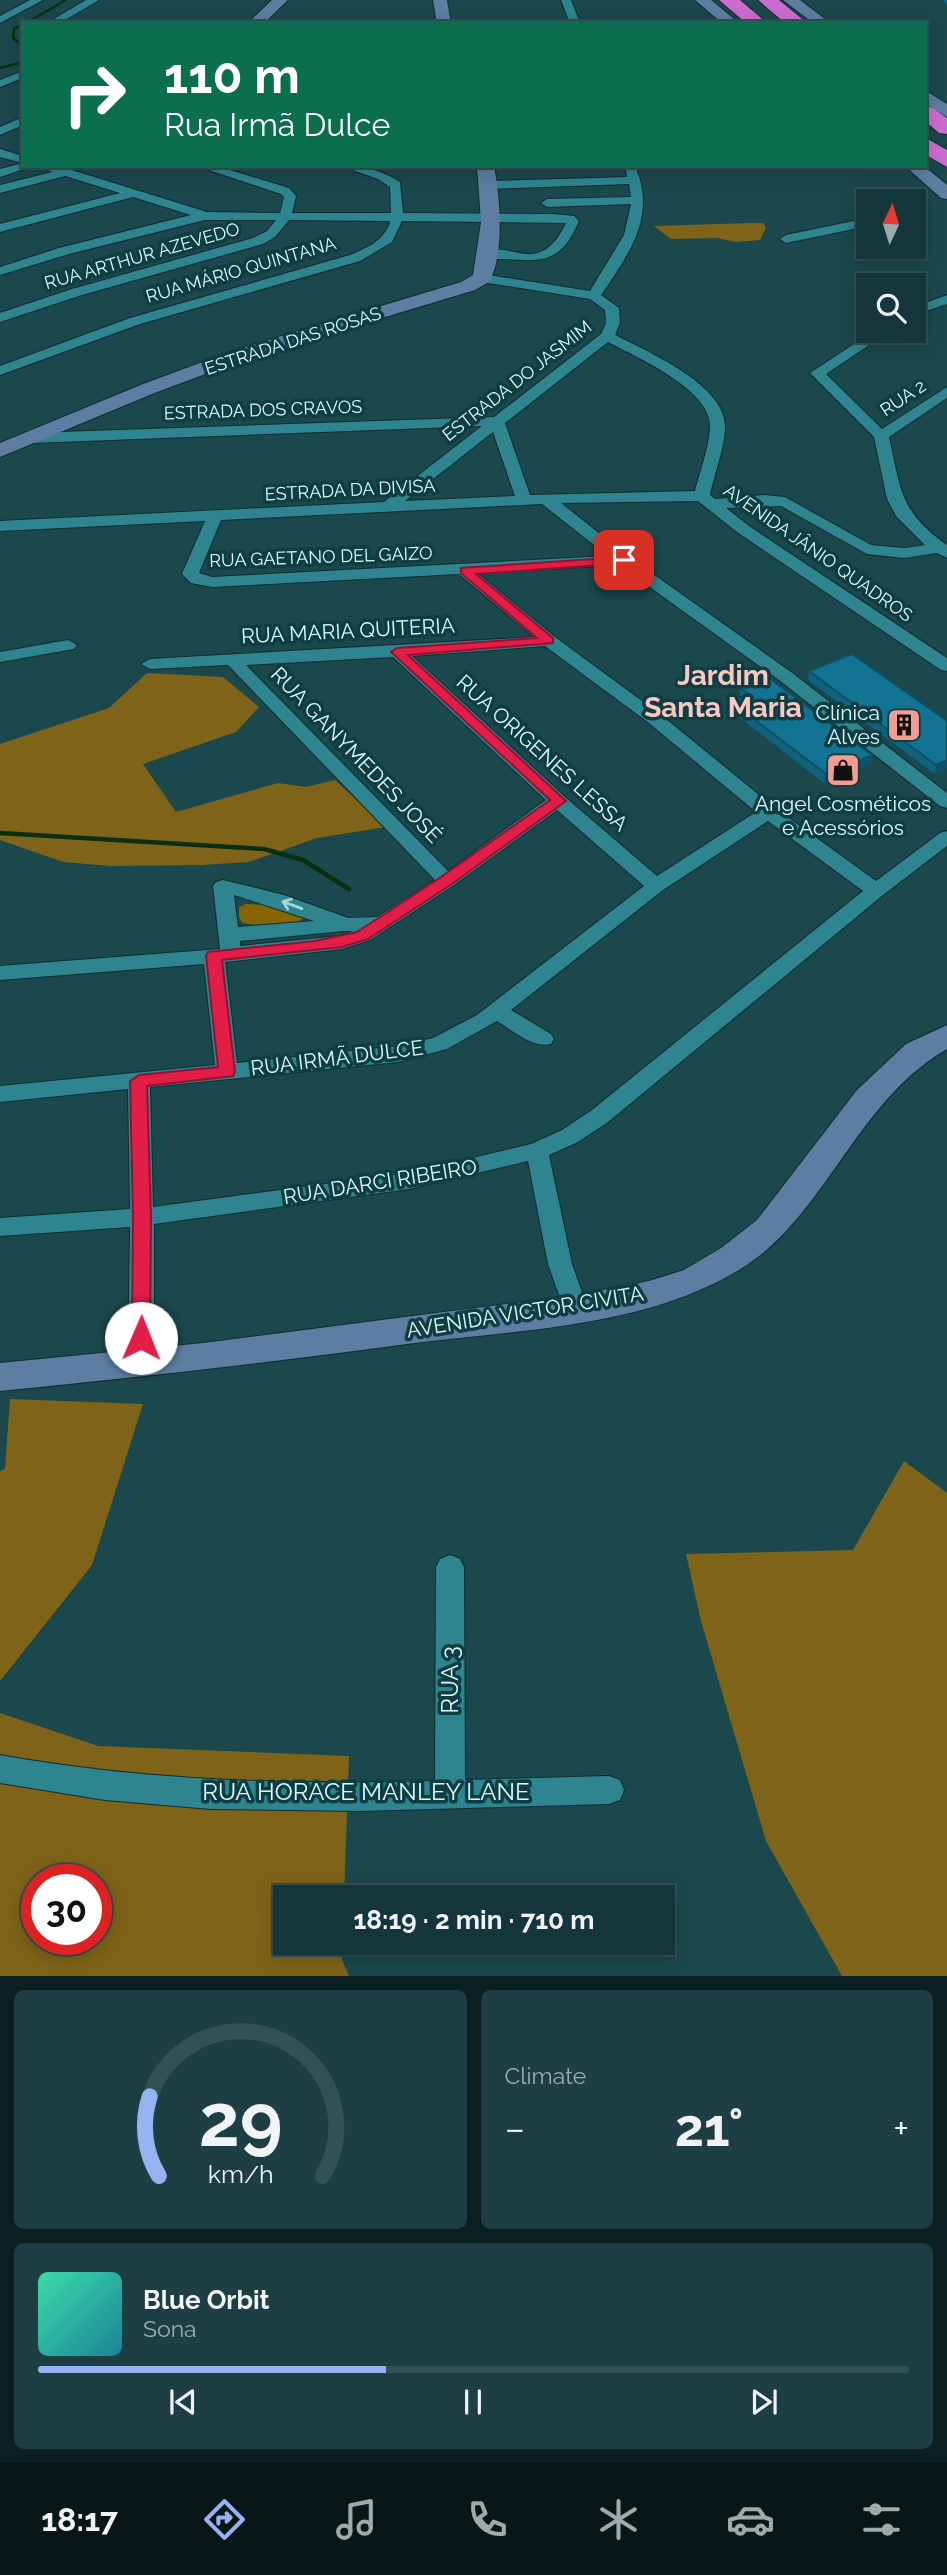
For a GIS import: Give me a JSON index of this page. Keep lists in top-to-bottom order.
{
  "streets": {
    "main road": ["ESTRADA DAS ROSAS", "AVENIDA VICTOR CIVITA"],
    "street": [
      "RUA ARTHUR AZEVEDO",
      "RUA MÁRIO QUINTANA",
      "ESTRADA DO JASMIM",
      "RUA 2",
      "ESTRADA DOS CRAVOS",
      "ESTRADA DA DIVISA",
      "AVENIDA JÂNIO QUADROS",
      "RUA GAETANO DEL GAIZO",
      "RUA MARIA QUITERIA",
      "RUA ORIGENES LESSA",
      "RUA GANYMEDES JOSÉ",
      "RUA IRMÃ DULCE",
      "RUA DARCI RIBEIRO",
      "RUA 3",
      "RUA HORACE MANLEY LANE"
    ]
  },
  "crossings": [
    ["ESTRADA DAS ROSAS", "ESTRADA DO JASMIM"],
    ["ESTRADA DAS ROSAS", "ESTRADA DOS CRAVOS"],
    ["ESTRADA DO JASMIM", "ESTRADA DOS CRAVOS"],
    ["ESTRADA DO JASMIM", "ESTRADA DA DIVISA"],
    ["ESTRADA DA DIVISA", "AVENIDA JÂNIO QUADROS"],
    ["ESTRADA DA DIVISA", "RUA GAETANO DEL GAIZO"],
    ["RUA MARIA QUITERIA", "RUA ORIGENES LESSA"],
    ["RUA MARIA QUITERIA", "RUA GANYMEDES JOSÉ"],
    ["RUA ORIGENES LESSA", "RUA IRMÃ DULCE"],
    ["RUA 3", "RUA HORACE MANLEY LANE"]
  ],
  "districts": ["Jardim Santa Maria"],
  "places": {
    "building": ["Clínica Alves"],
    "shop": ["Angel Cosméticos e Acessórios"]
  },
  "north": "top",
  "page": {
    "turn": ["110 m", "Rua Irmã Dulce"],
    "limit": "30",
    "trip": "18:19 · 2 min · 710 m",
    "tile": "Climate",
    "heat": ["−", "21°", "+"],
    "song": ["Blue Orbit", "Sona"],
    "tabs": "18:17",
    "gauge": ["29", "km/h"]
  }
}
